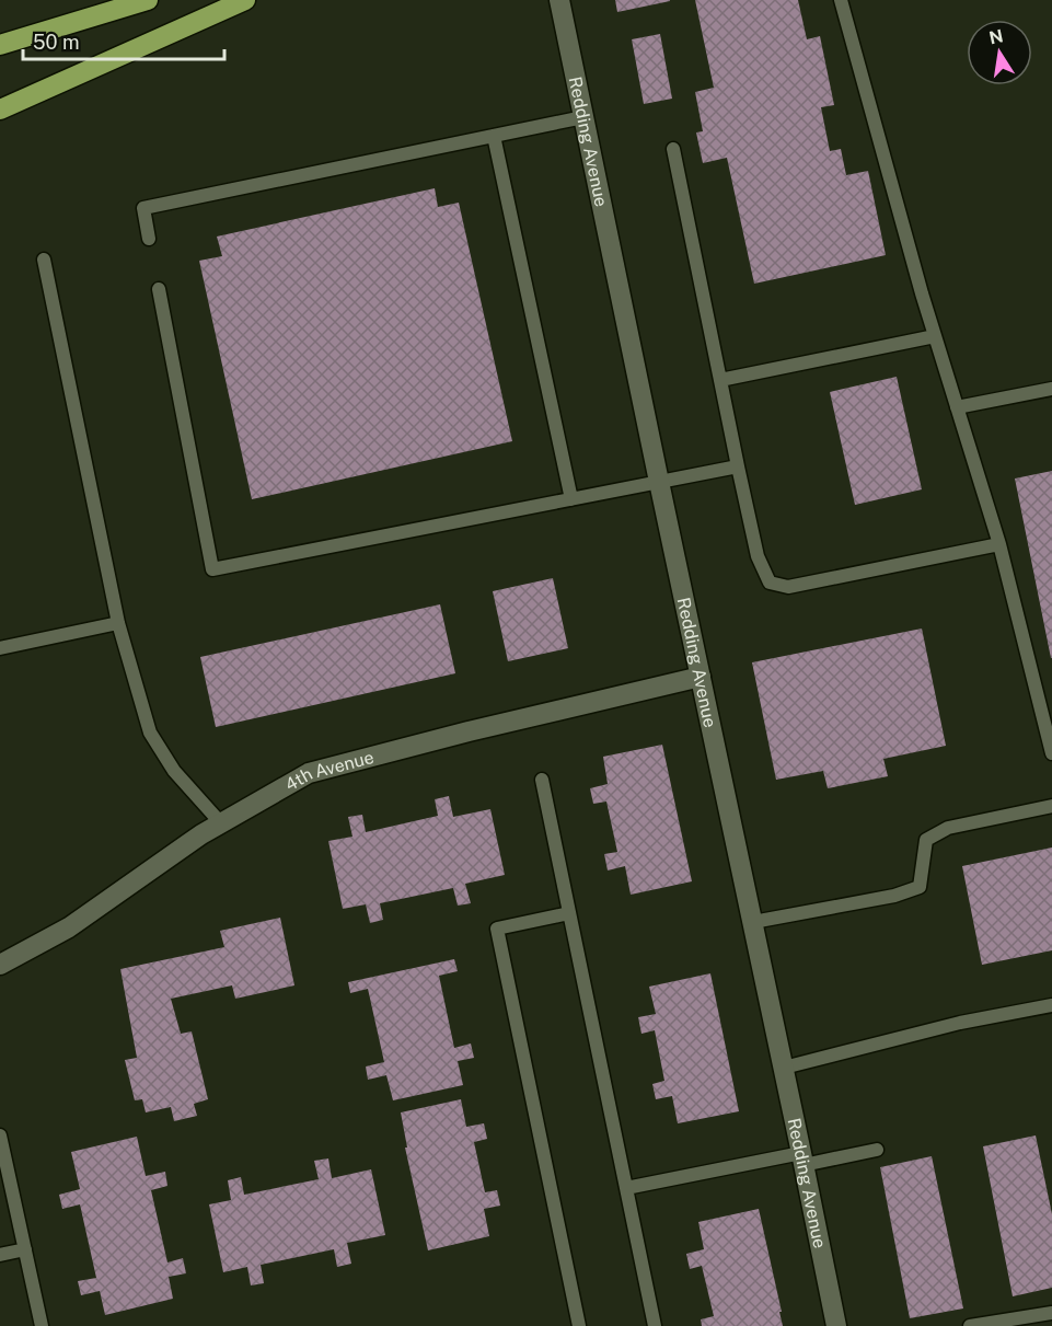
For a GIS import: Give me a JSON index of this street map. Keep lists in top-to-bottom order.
{
  "streets": {
    "street": ["Redding Avenue", "4th Avenue"]
  },
  "crossings": [
    ["Redding Avenue", "4th Avenue"]
  ],
  "scale_bar": "50 m",
  "north": "top"
}
